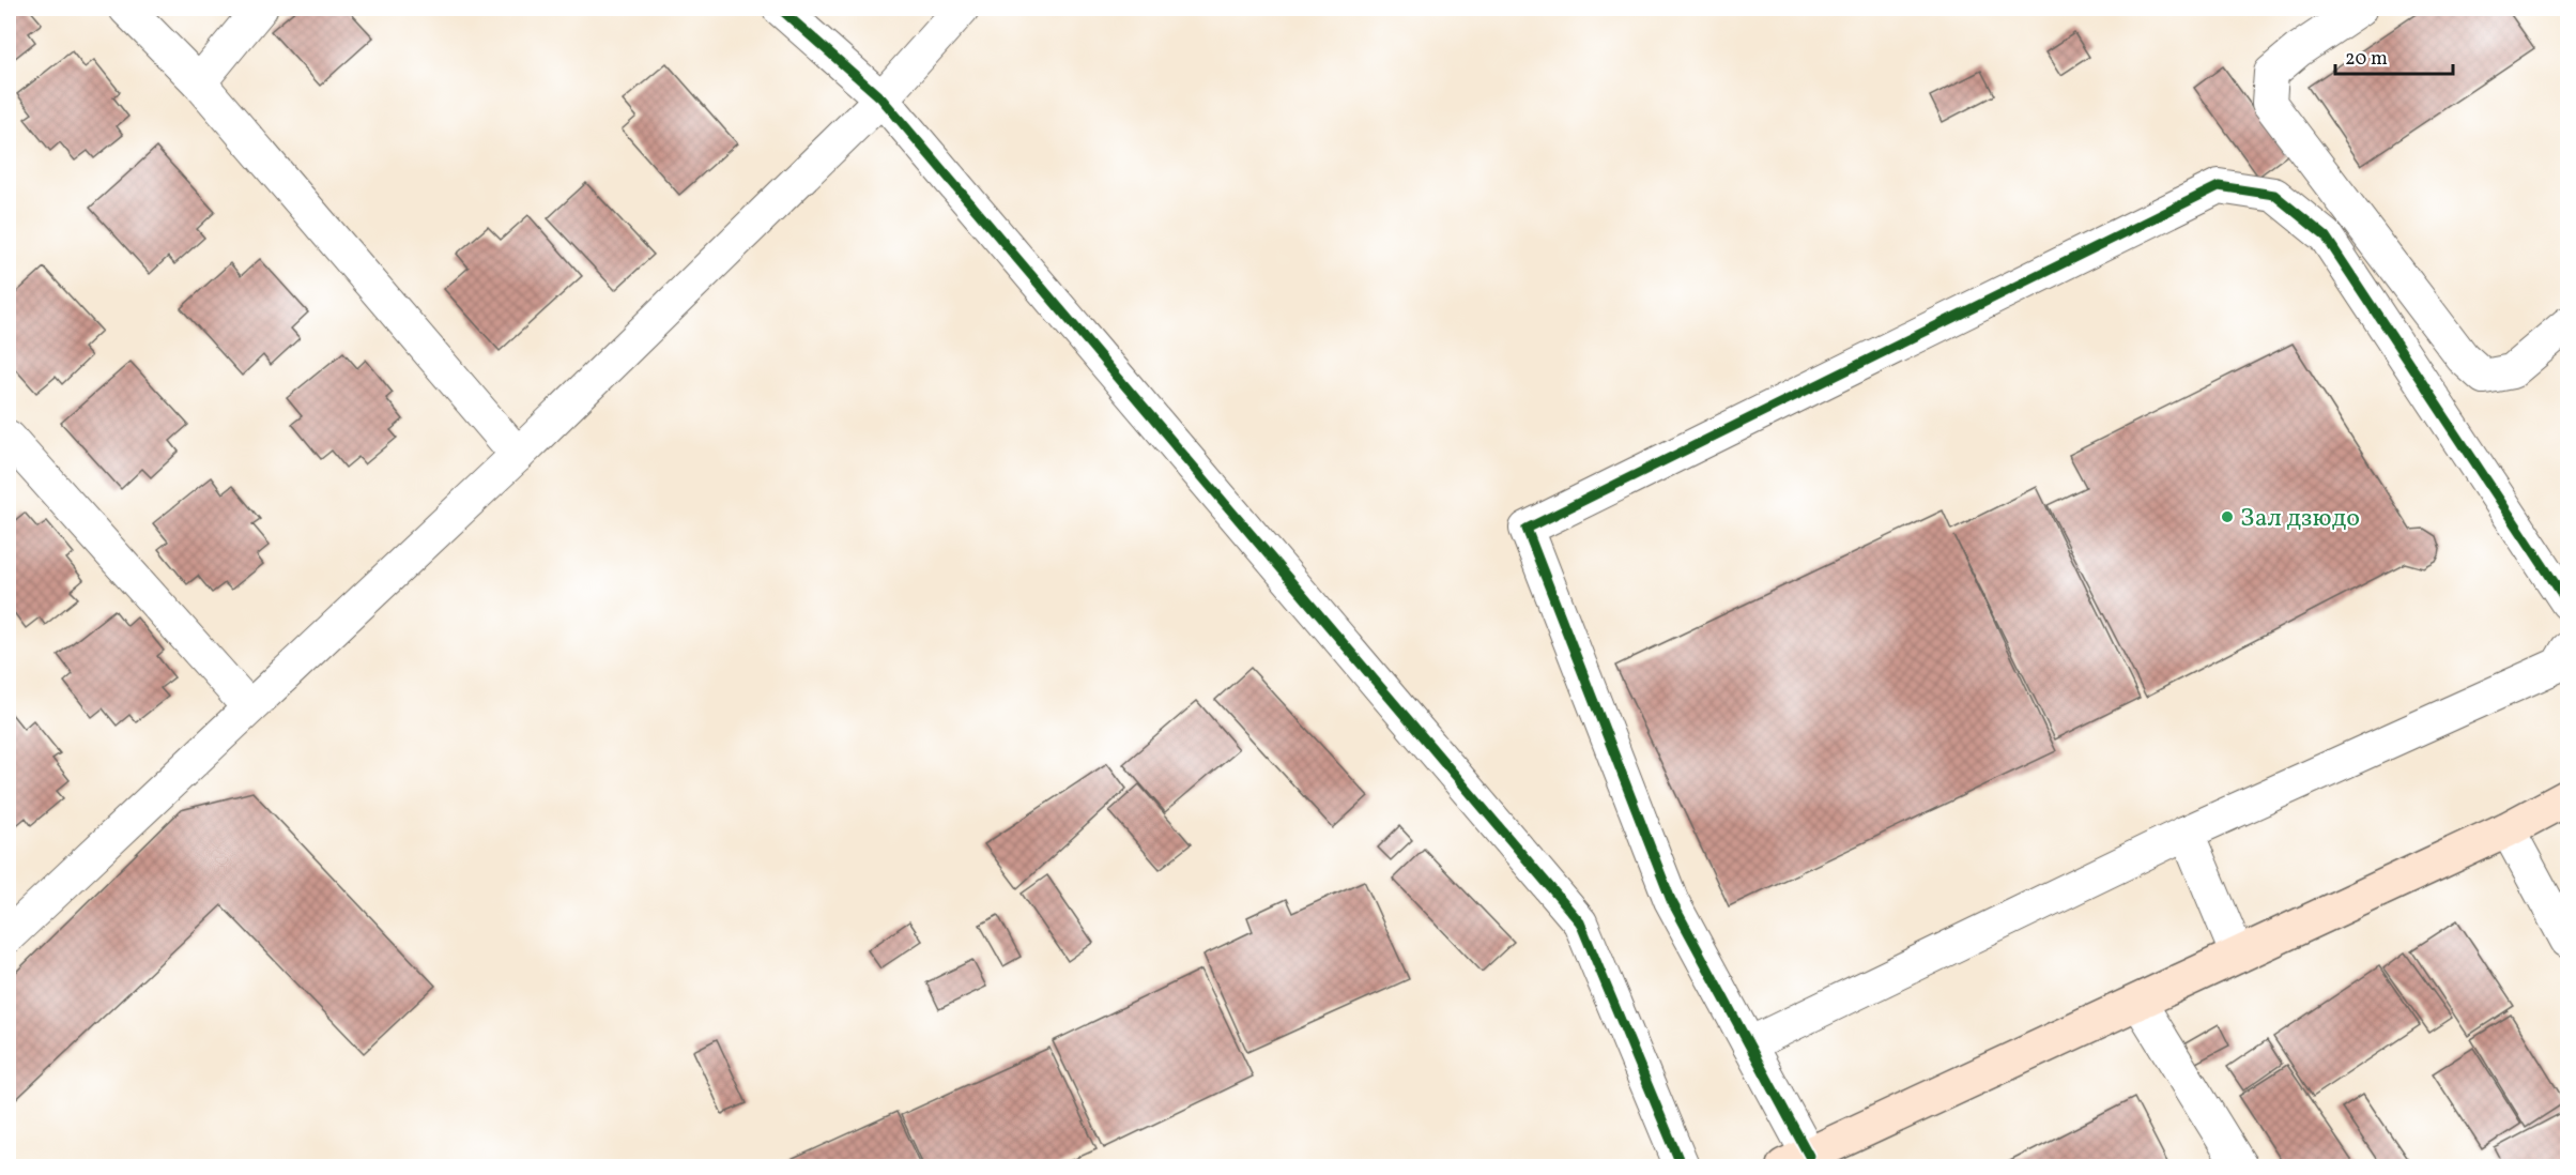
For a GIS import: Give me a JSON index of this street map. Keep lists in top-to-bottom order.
{
  "places": ["Зал дзюдо"],
  "scale_bar": "20 m"
}
